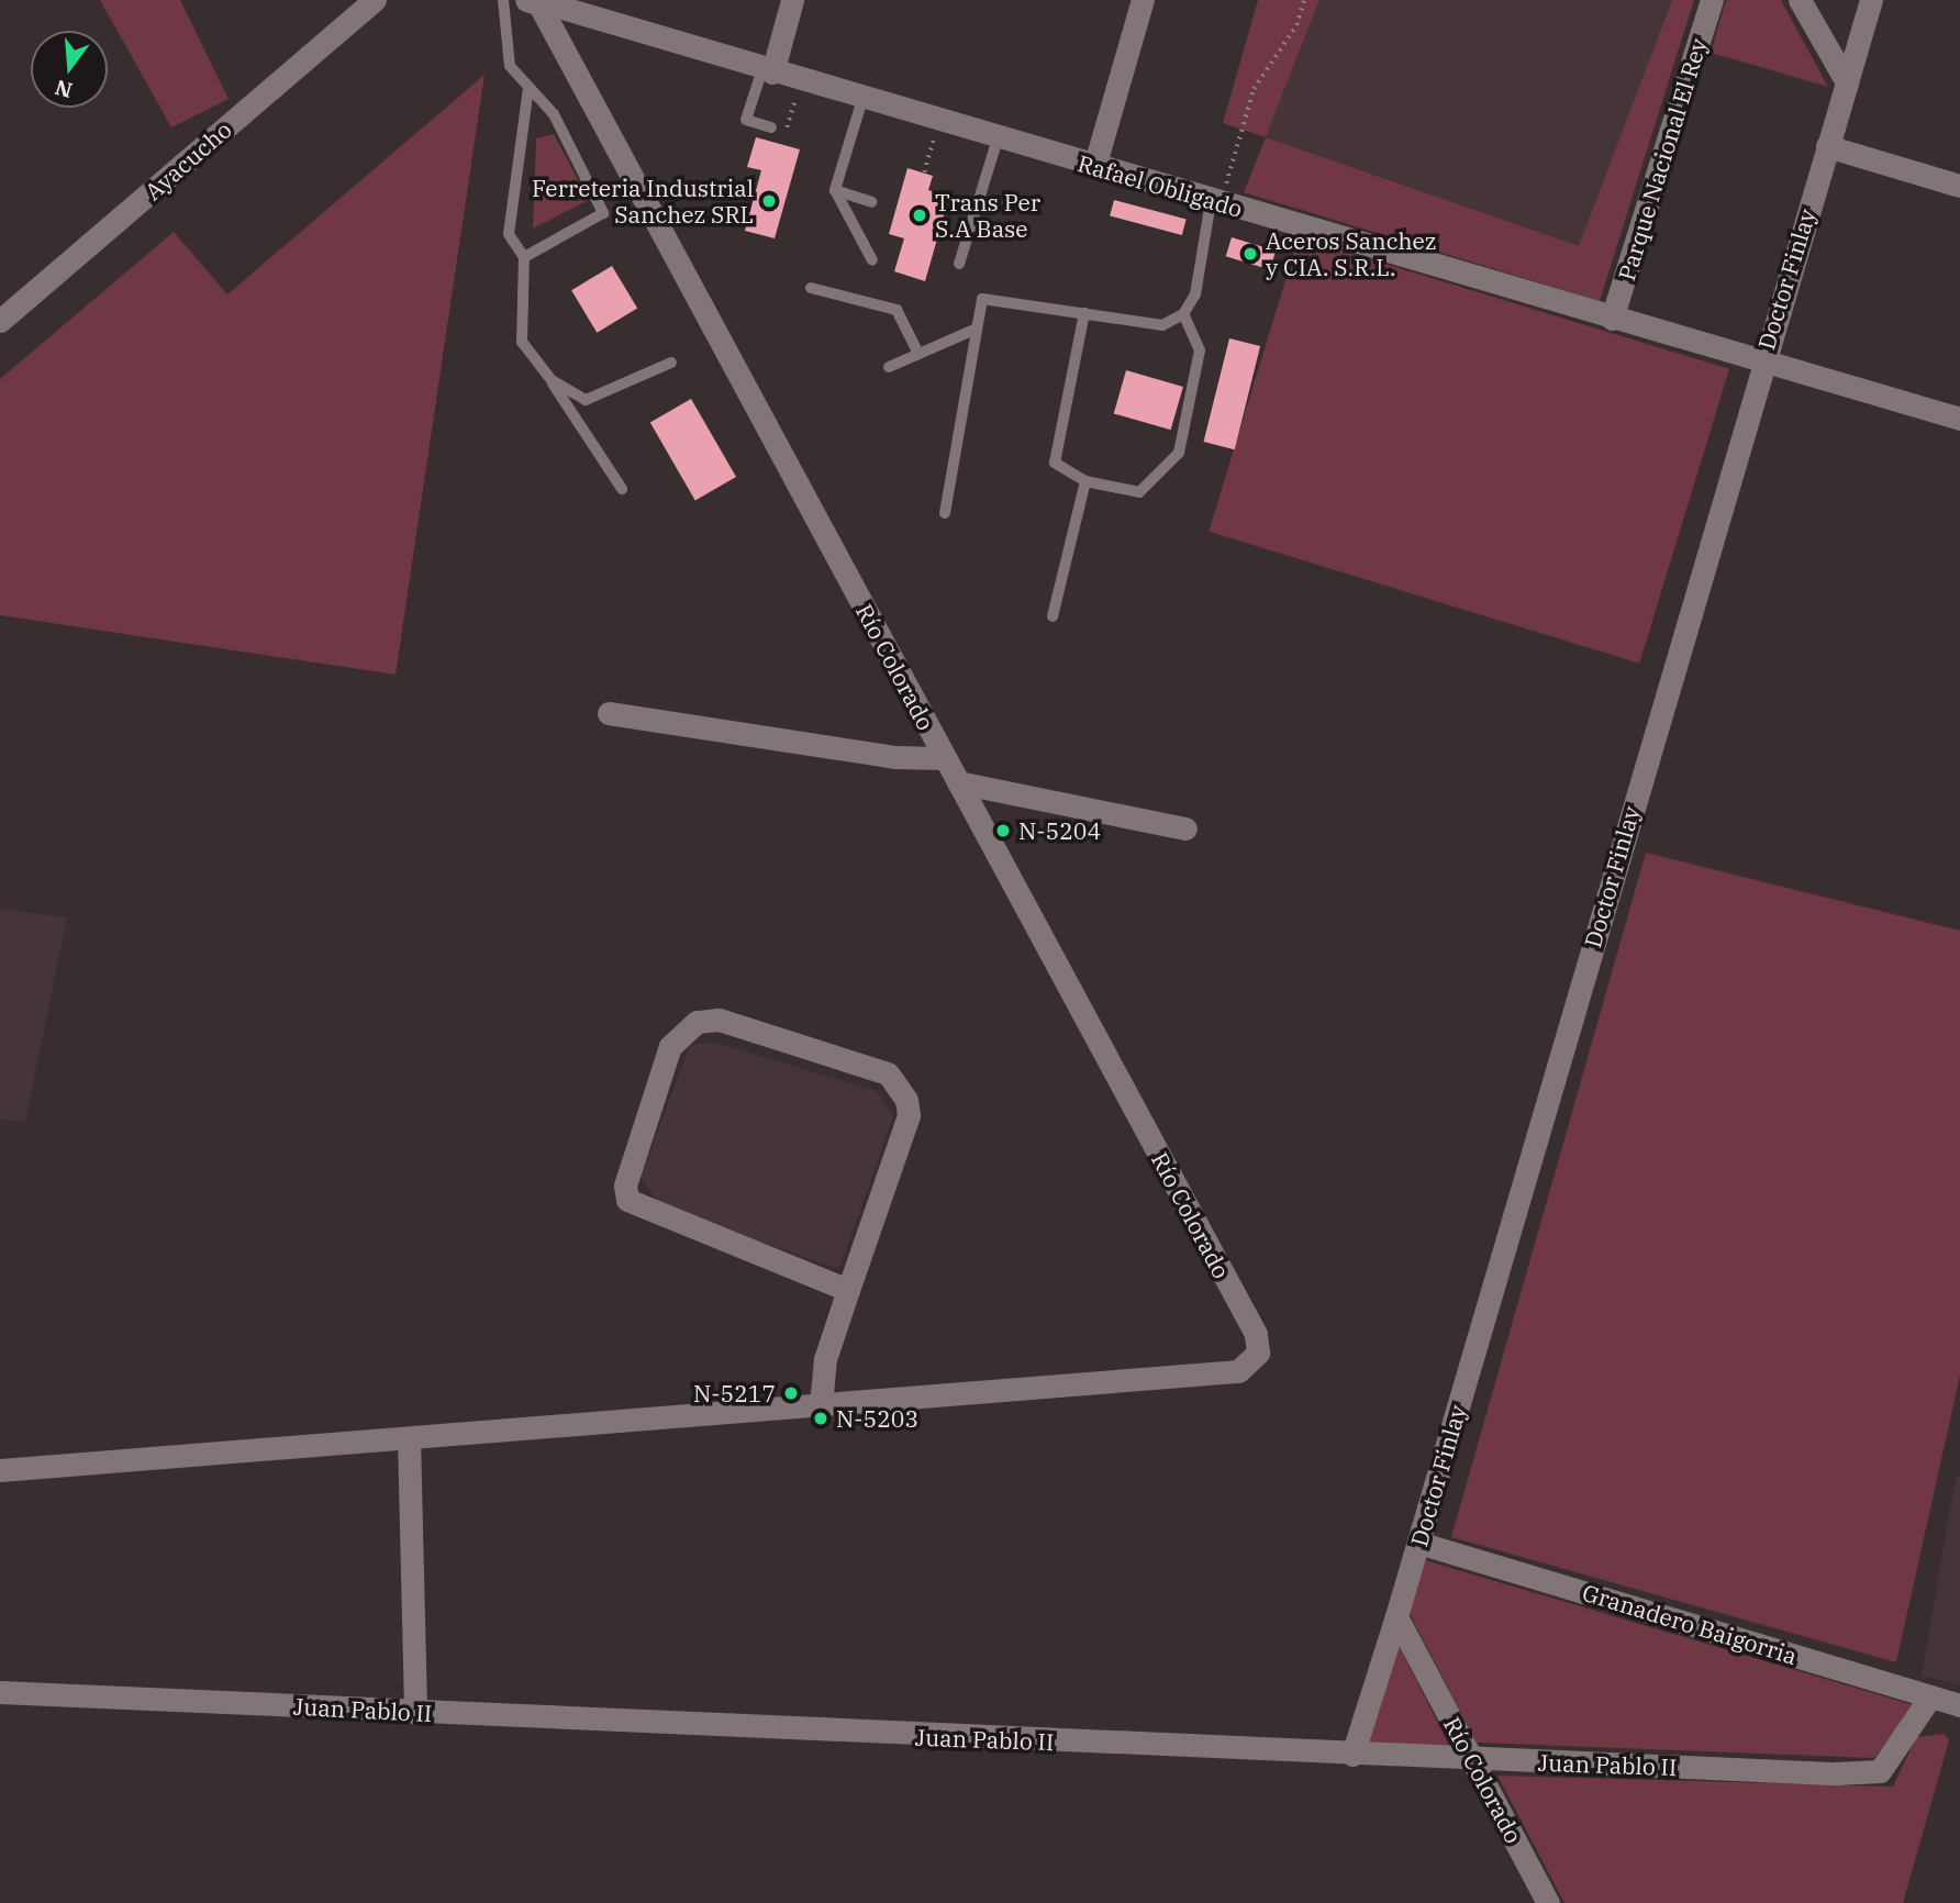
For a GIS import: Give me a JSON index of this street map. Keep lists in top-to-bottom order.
{
  "streets": {
    "street": [
      "Parque Nacional El Rey",
      "Ayacucho",
      "Rafael Obligado",
      "Doctor Finlay",
      "Río Colorado",
      "Granadero Baigorria",
      "Juan Pablo II"
    ]
  },
  "crossings": [
    ["Parque Nacional El Rey", "Rafael Obligado"],
    ["Rafael Obligado", "Doctor Finlay"],
    ["Rafael Obligado", "Río Colorado"],
    ["Doctor Finlay", "Río Colorado"],
    ["Doctor Finlay", "Granadero Baigorria"],
    ["Doctor Finlay", "Juan Pablo II"],
    ["Río Colorado", "Juan Pablo II"],
    ["Granadero Baigorria", "Juan Pablo II"]
  ],
  "places": [
    "Ferreteria Industrial Sanchez SRL",
    "Trans Per S.A Base",
    "Aceros Sanchez y CIA. S.R.L.",
    "N-5204",
    "N-5217",
    "N-5203"
  ],
  "north": "bottom"
}
